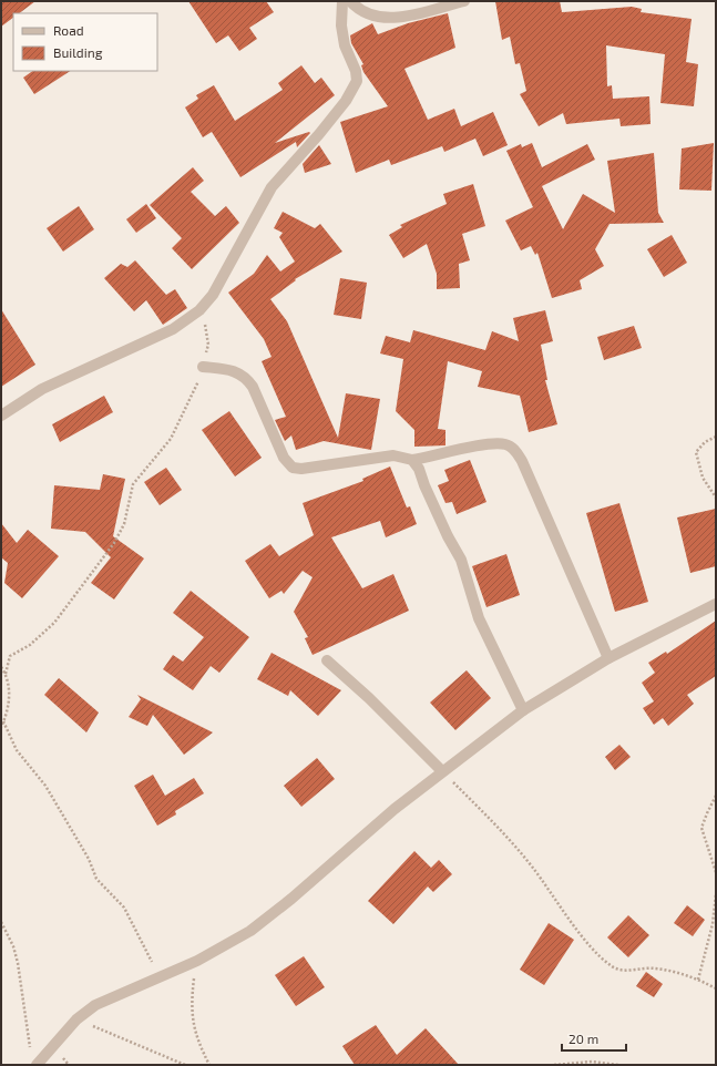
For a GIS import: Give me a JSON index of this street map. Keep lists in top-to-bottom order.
{
  "legend": ["Road", "Building"],
  "scale_bar": "20 m"
}
